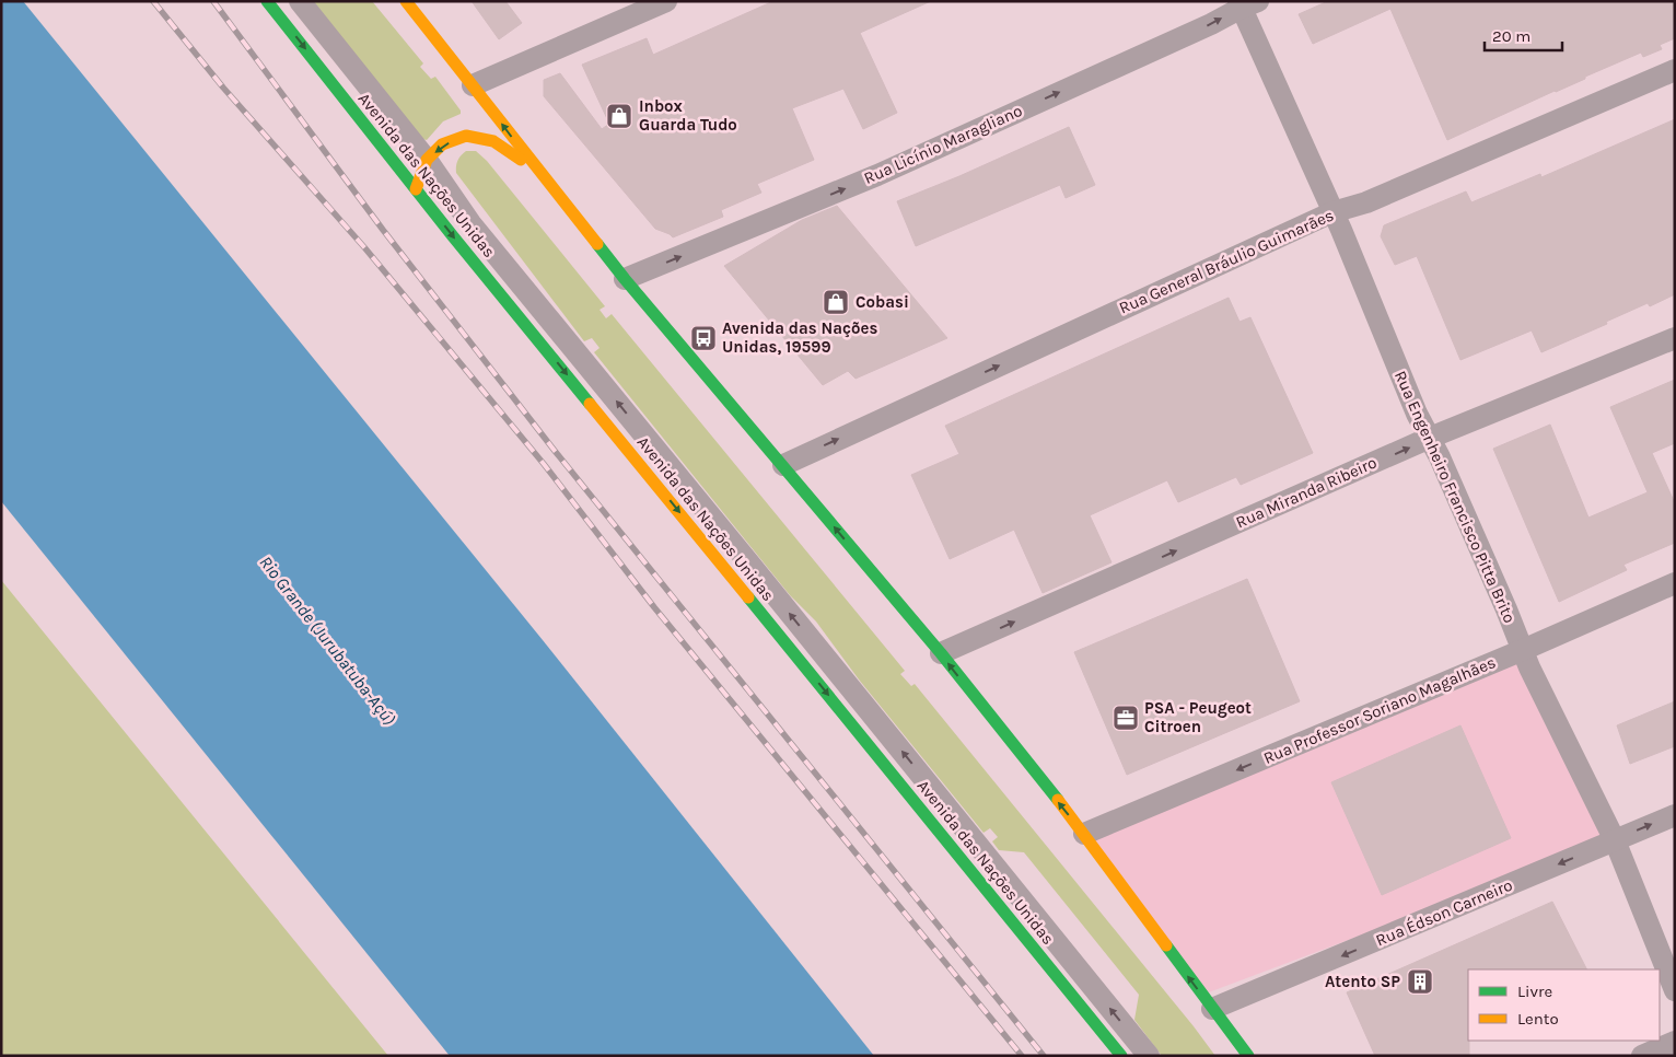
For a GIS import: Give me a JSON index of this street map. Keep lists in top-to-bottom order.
{
  "streets": {
    "highway": ["Avenida das Nações Unidas"],
    "street": [
      "Rua Licínio Maragliano",
      "Rua General Bráulio Guimarães",
      "Rua Miranda Ribeiro",
      "Rua Engenheiro Francisco Pitta Brito",
      "Rua Professor Soriano Magalhães",
      "Rua Édson Carneiro"
    ]
  },
  "crossings": [
    ["Rua Licínio Maragliano", "Rua Engenheiro Francisco Pitta Brito"],
    ["Rua General Bráulio Guimarães", "Rua Engenheiro Francisco Pitta Brito"],
    ["Rua Miranda Ribeiro", "Rua Engenheiro Francisco Pitta Brito"],
    ["Rua Engenheiro Francisco Pitta Brito", "Rua Professor Soriano Magalhães"],
    ["Rua Engenheiro Francisco Pitta Brito", "Rua Édson Carneiro"]
  ],
  "one_way": [
    "Rua Licínio Maragliano",
    "Rua General Bráulio Guimarães",
    "Rua Miranda Ribeiro",
    "Rua Professor Soriano Magalhães"
  ],
  "water": ["Rio Grande (Jurubatuba-Açú)"],
  "places": {
    "shop": ["Inbox Guarda Tudo", "Cobasi"],
    "bus stop": ["Avenida das Nações Unidas, 19599"],
    "office": ["PSA - Peugeot Citroen"],
    "building": ["Atento SP"]
  },
  "legend": ["Livre", "Lento"],
  "scale_bar": "20 m"
}
